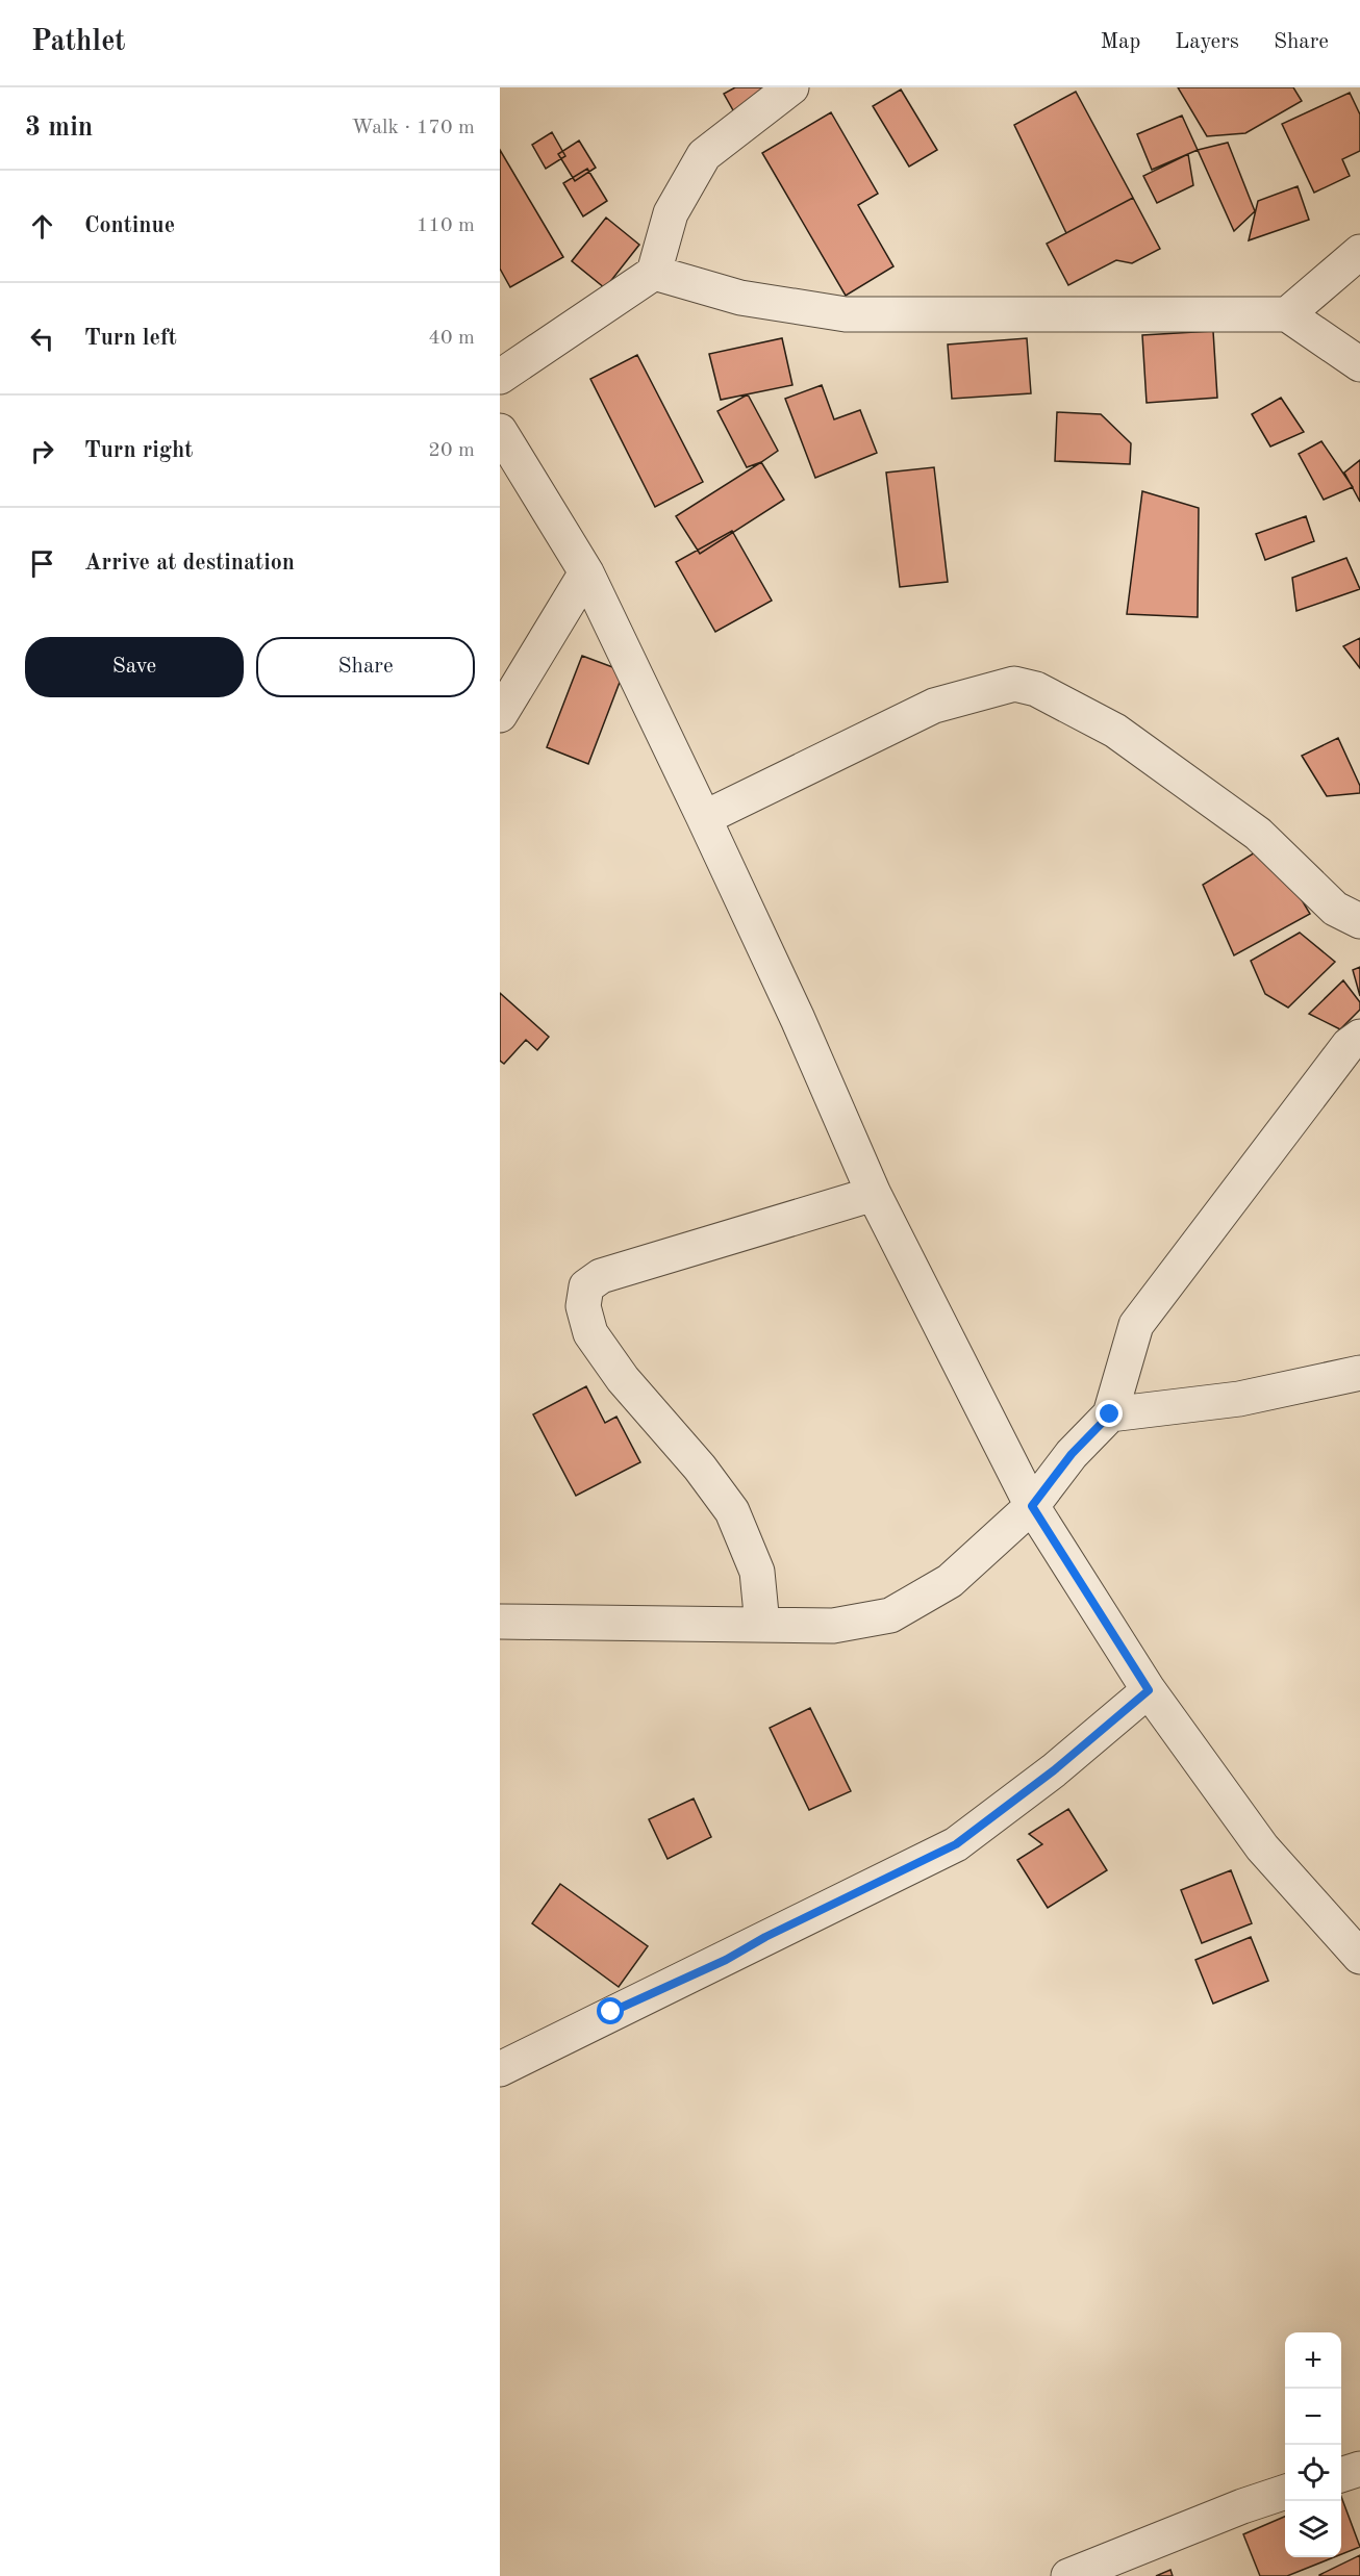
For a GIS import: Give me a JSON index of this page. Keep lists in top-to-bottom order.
{
  "page": {
    "header": "Pathlet",
    "nav": ["Map", "Layers", "Share"],
    "heading": ["3 min", "Walk · 170 m"],
    "list": [
      ["Continue", "110 m"],
      ["Turn left", "40 m"],
      ["Turn right", "20 m"],
      "Arrive at destination"
    ],
    "buttons": ["Save", "Share"],
    "map_buttons": ["+", "−"]
  }
}
